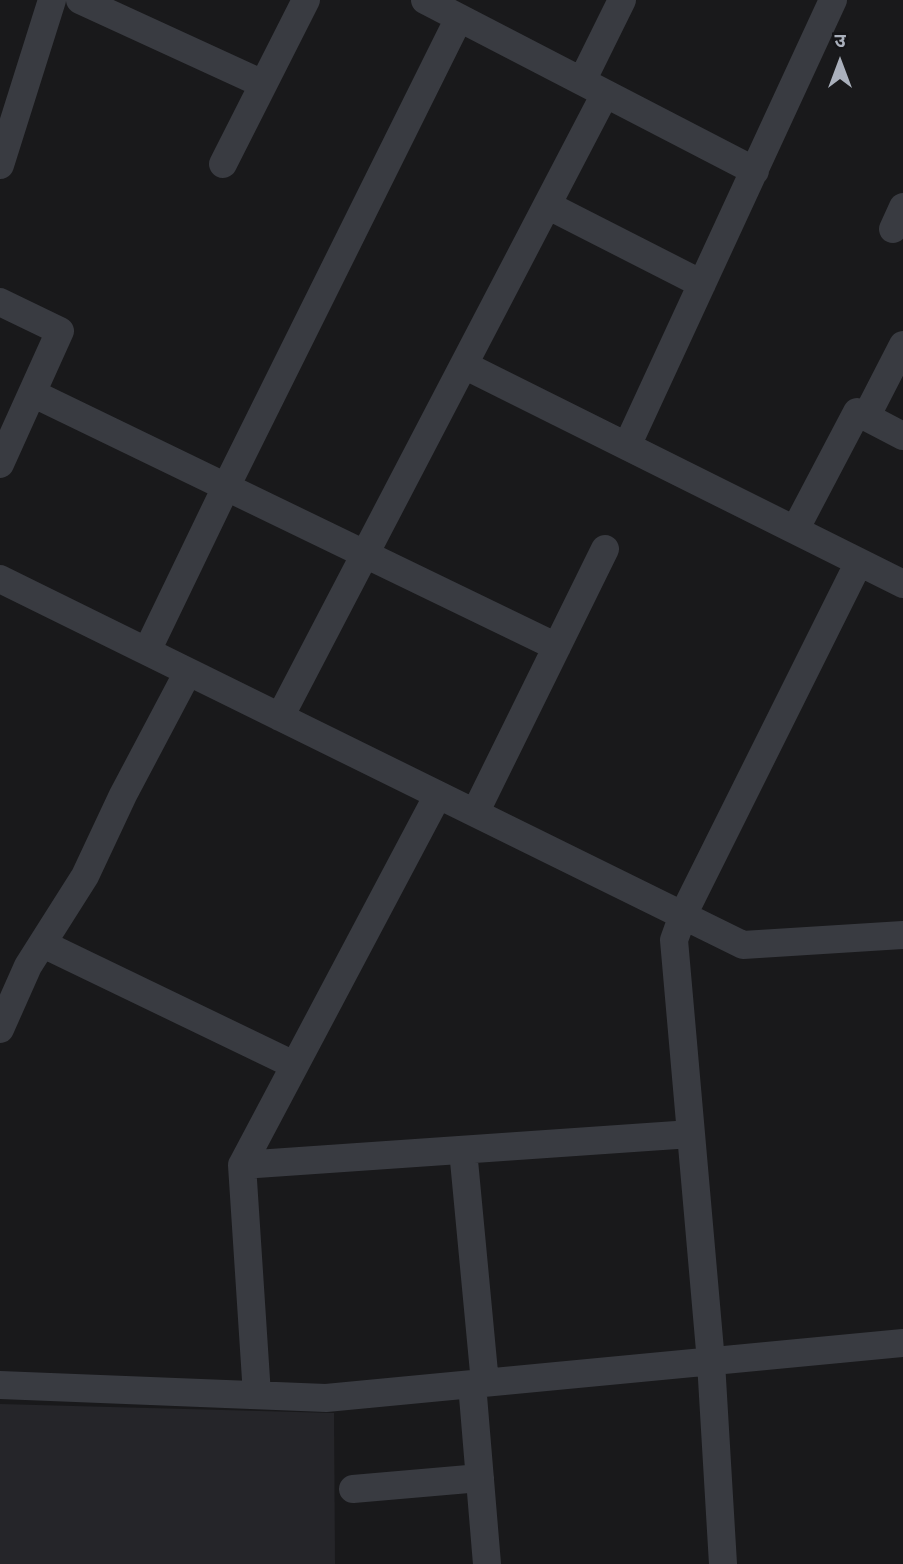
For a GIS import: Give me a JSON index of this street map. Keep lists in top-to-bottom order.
{
  "north": "top"
}
